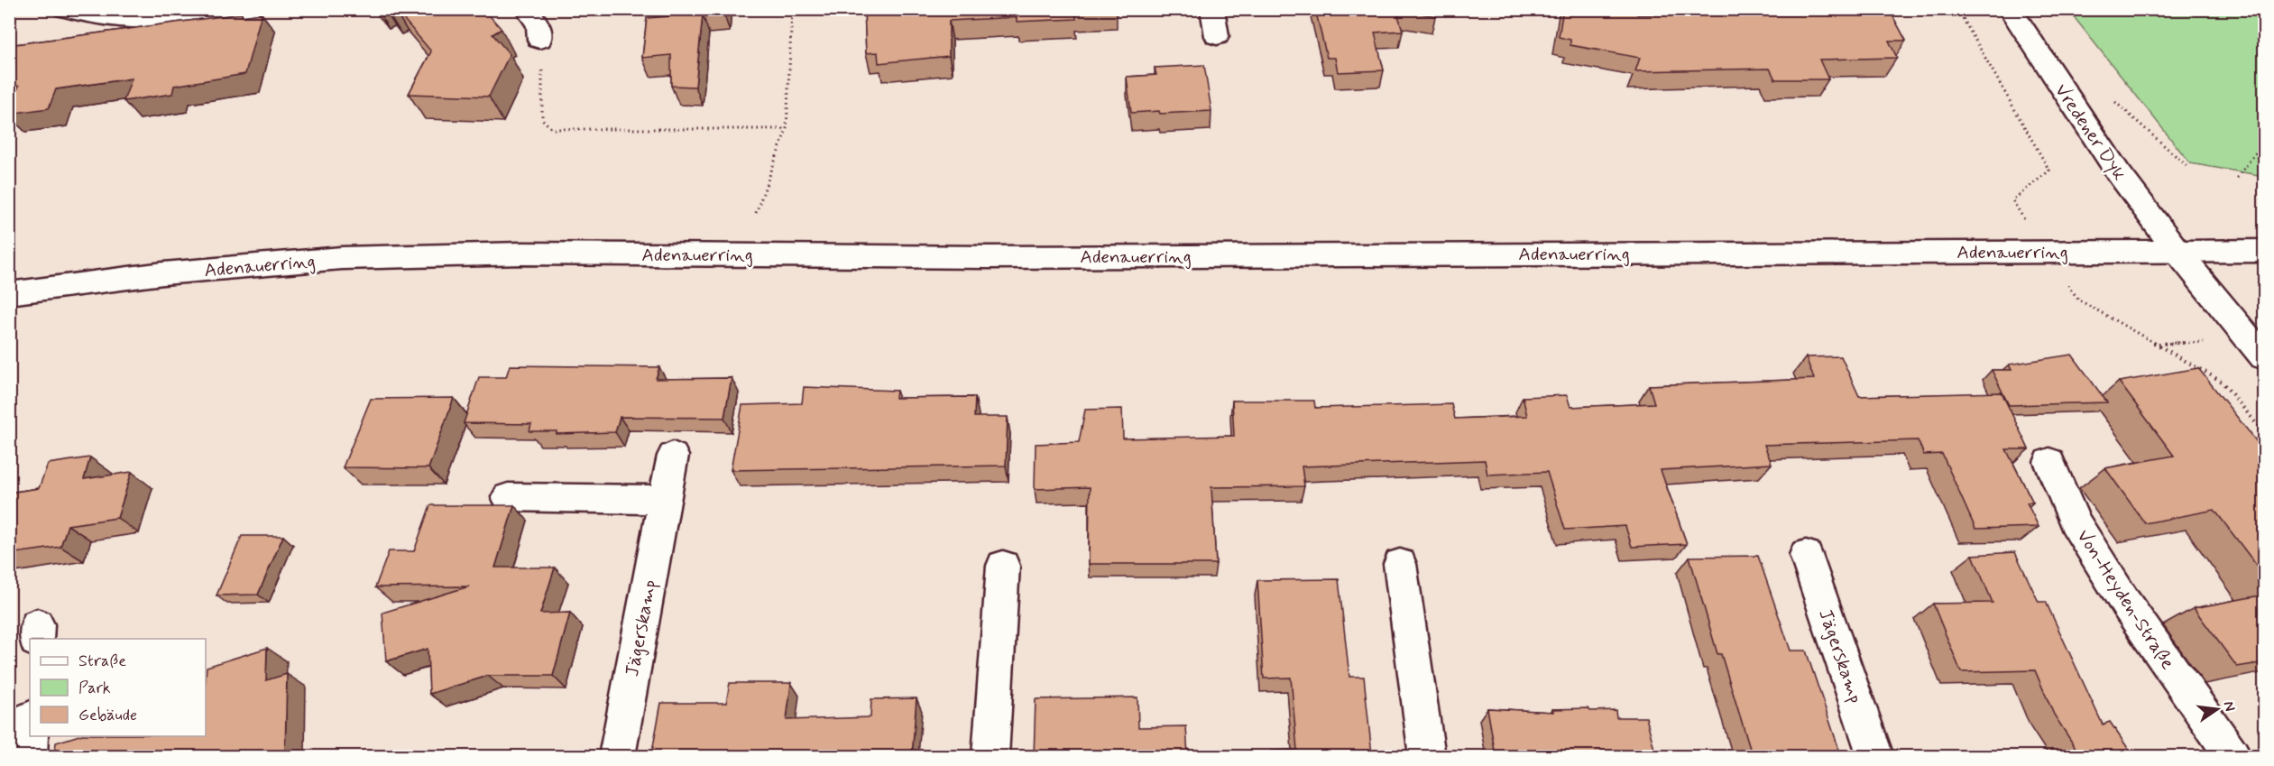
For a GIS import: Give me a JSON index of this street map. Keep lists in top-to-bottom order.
{
  "streets": {
    "main road": [
      "Vredener Dyk",
      "Adenauerring",
      "Von-Heyden-Straße",
      "Jägerskamp"
    ]
  },
  "crossings": [
    ["Vredener Dyk", "Adenauerring"]
  ],
  "legend": ["Straße", "Park", "Gebäude"],
  "north": "right"
}
